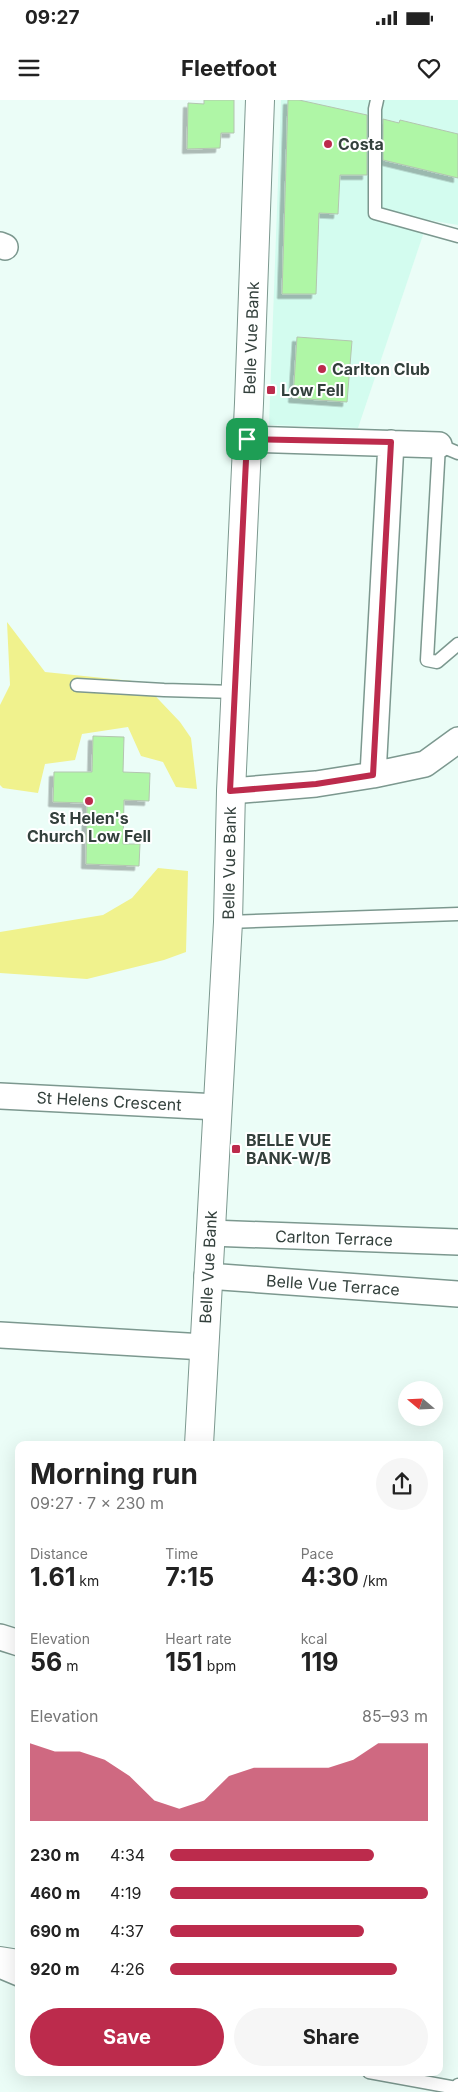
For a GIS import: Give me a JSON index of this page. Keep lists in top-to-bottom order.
{
  "streets": {
    "street": [
      "Belle Vue Bank",
      "St Helens Crescent",
      "Carlton Terrace",
      "Belle Vue Terrace"
    ]
  },
  "crossings": [
    ["Belle Vue Bank", "St Helens Crescent"],
    ["Belle Vue Bank", "Carlton Terrace"],
    ["Belle Vue Bank", "Belle Vue Terrace"]
  ],
  "places": {
    "other": ["Costa", "Carlton Club", "St Helen's Church Low Fell"],
    "transit": ["Low Fell", "BELLE VUE BANK-W/B"]
  },
  "north": "left",
  "page": {
    "status": "09:27",
    "header": "Fleetfoot",
    "heading": ["Morning run", "09:27 · 7 × 230 m"],
    "stats": [
      ["Distance", "1.61 km"],
      ["Time", "7:15"],
      ["Pace", "4:30 /km"],
      ["Elevation", "56 m"],
      ["Heart rate", "151 bpm"],
      ["kcal", "119"]
    ],
    "chart": ["Elevation", "85–93 m"],
    "list": [
      {
        "name": "230 m",
        "note": "4:34"
      },
      {
        "name": "460 m",
        "note": "4:19"
      },
      {
        "name": "690 m",
        "note": "4:37"
      },
      {
        "name": "920 m",
        "note": "4:26"
      }
    ],
    "buttons": ["Save", "Share"]
  }
}
